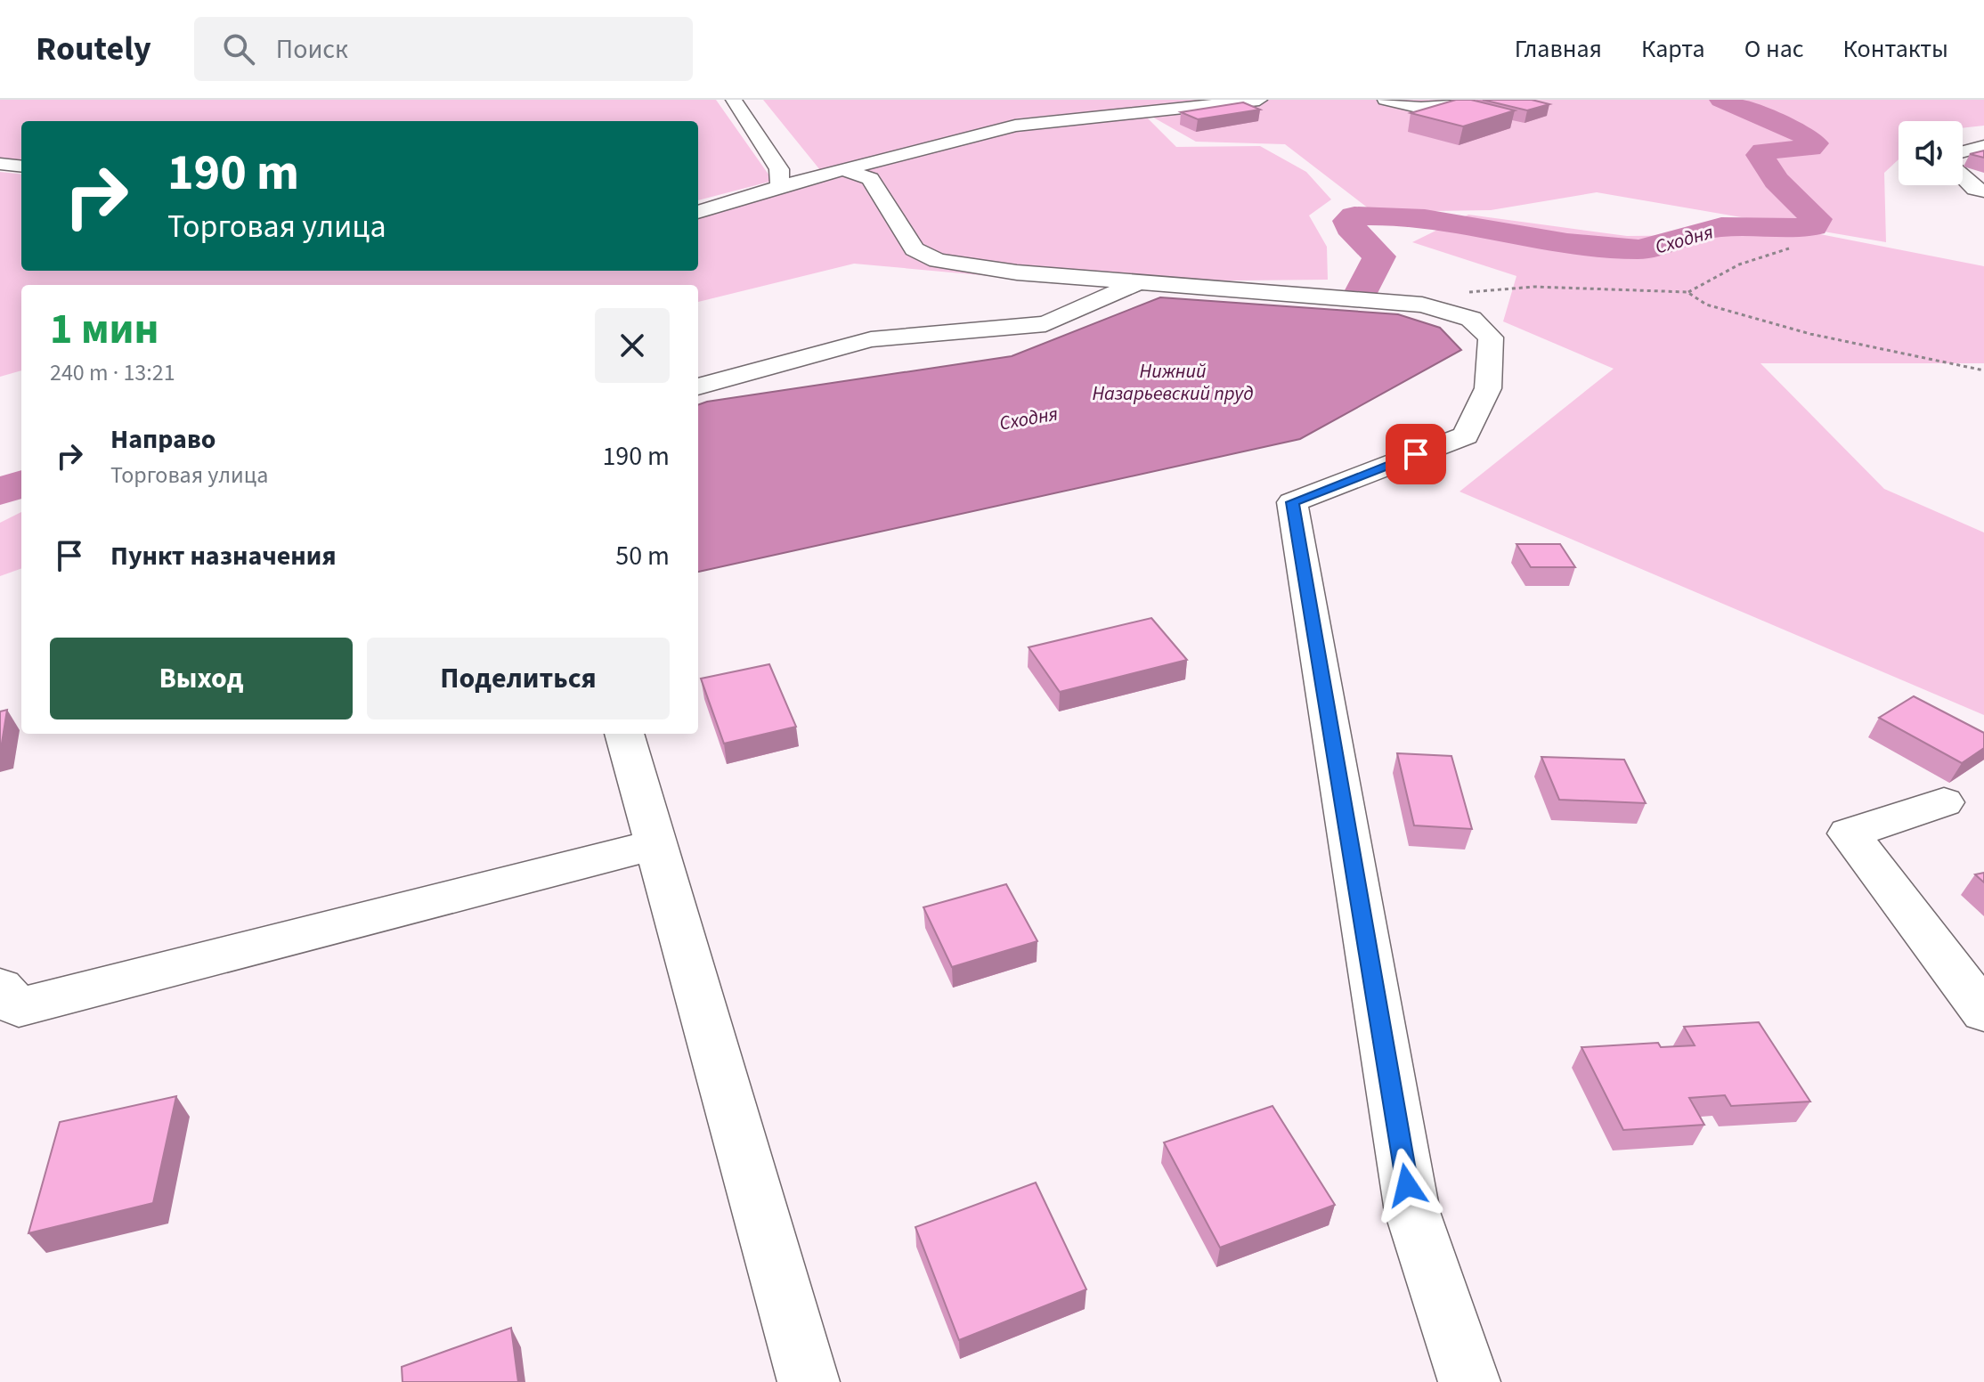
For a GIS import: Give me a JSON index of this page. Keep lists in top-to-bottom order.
{
  "water": ["Сходня", "Нижний Назарьевский пруд"],
  "page": {
    "header": "Routely",
    "search": "Поиск",
    "nav": [
      "Главная",
      "Карта",
      "О нас",
      "Контакты"
    ],
    "turn": ["190 m", "Торговая улица"],
    "heading": ["1 мин", "240 m · 13:21"],
    "list": [
      {
        "name": "Направо",
        "note": "Торговая улица",
        "value": "190 m"
      },
      {
        "name": "Пункт назначения",
        "value": "50 m"
      }
    ],
    "buttons": ["Выход", "Поделиться"]
  }
}
